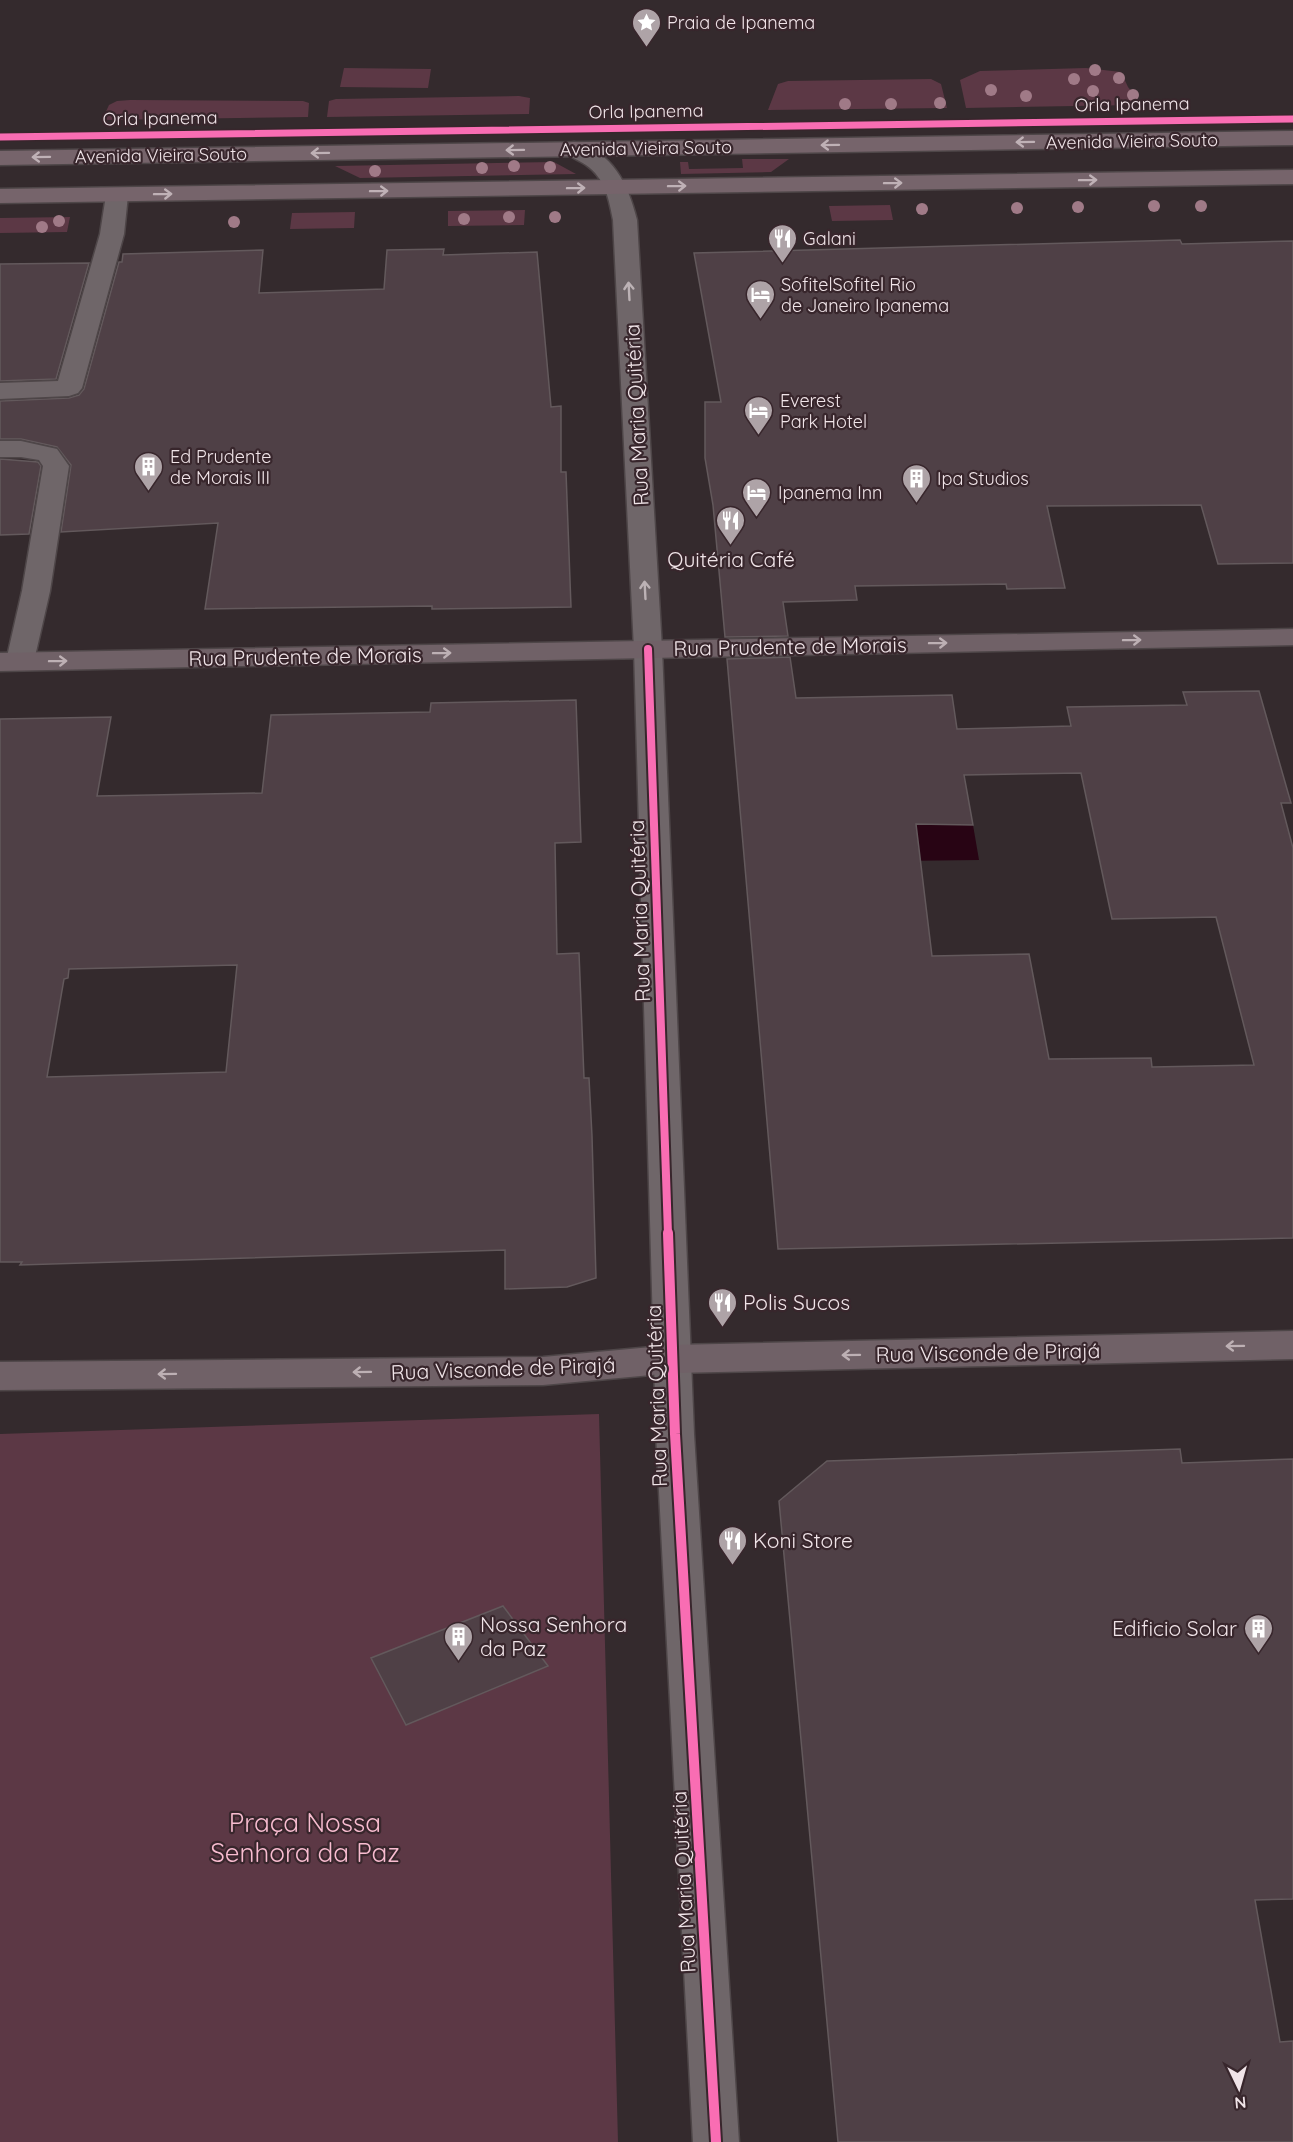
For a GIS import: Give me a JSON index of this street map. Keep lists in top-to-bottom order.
{
  "streets": {
    "highway": ["Avenida Vieira Souto"],
    "main road": ["Rua Prudente de Morais", "Rua Visconde de Pirajá"],
    "street": ["Rua Maria Quitéria"],
    "cycle path": ["Orla Ipanema"]
  },
  "crossings": [
    ["Avenida Vieira Souto", "Rua Maria Quitéria"],
    ["Rua Maria Quitéria", "Rua Prudente de Morais"],
    ["Rua Maria Quitéria", "Rua Visconde de Pirajá"]
  ],
  "one_way": ["Rua Prudente de Morais", "Rua Visconde de Pirajá"],
  "parks": ["Praça Nossa Senhora da Paz"],
  "places": {
    "place": ["Praia de Ipanema"],
    "restaurant": [
      "Galani",
      "Quitéria Café",
      "Polis Sucos",
      "Koni Store"
    ],
    "hotel": ["SofitelSofitel Rio de Janeiro Ipanema", "Everest Park Hotel", "Ipanema Inn"],
    "building": [
      "Ed Prudente de Morais III",
      "Ipa Studios",
      "Edificio Solar",
      "Nossa Senhora da Paz"
    ]
  },
  "north": "bottom"
}
